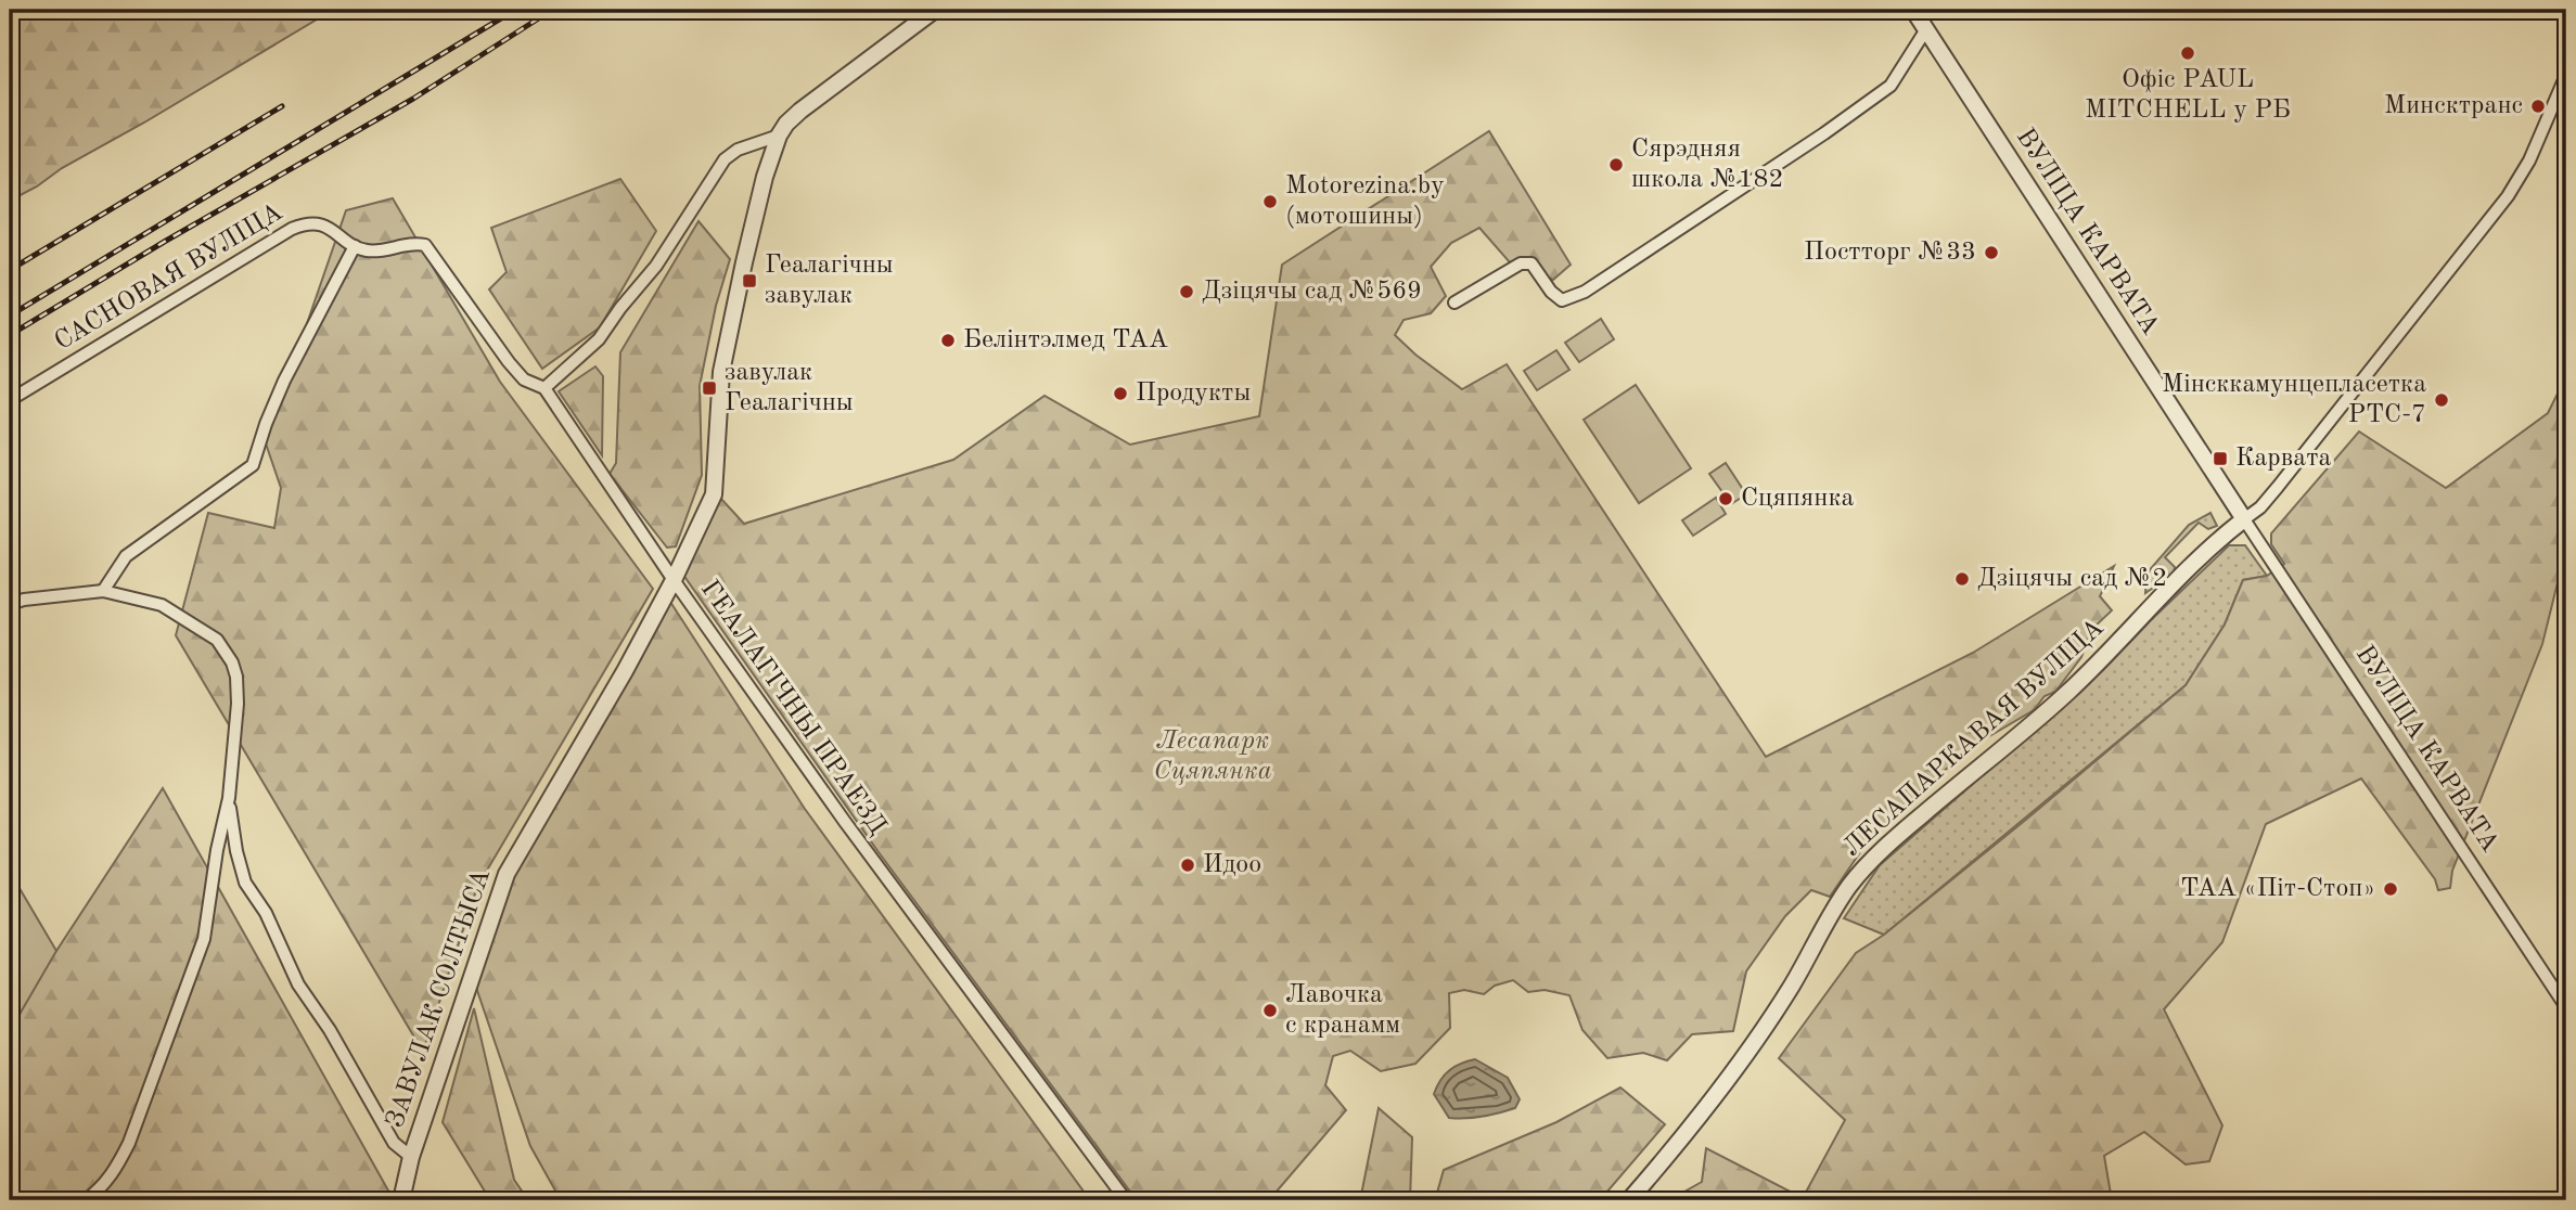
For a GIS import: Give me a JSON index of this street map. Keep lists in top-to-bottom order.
{
  "streets": {
    "street": [
      "ВУЛІЦА КАРВАТА",
      "САСНОВАЯ ВУЛІЦА",
      "ГЕАЛАГІЧНЫ ПРАЕЗД",
      "ЛЕСАПАРКАВАЯ ВУЛІЦА",
      "ЗАВУЛАК СОЛТЫСА"
    ]
  },
  "crossings": [
    ["ВУЛІЦА КАРВАТА", "ЛЕСАПАРКАВАЯ ВУЛІЦА"],
    ["САСНОВАЯ ВУЛІЦА", "ГЕАЛАГІЧНЫ ПРАЕЗД"],
    ["ГЕАЛАГІЧНЫ ПРАЕЗД", "ЗАВУЛАК СОЛТЫСА"]
  ],
  "parks": ["Лесапарк Сцяпянка"],
  "places": {
    "other": [
      "Офіс PAUL MITCHELL у РБ",
      "Минсктранс",
      "Сярэдняя школа №182",
      "Motorezina.by (мотошины)",
      "Постторг №33",
      "Дзіцячы сад №569",
      "Белінтэлмед ТАА",
      "Продукты",
      "Мінсккамунцепласетка РТС-7",
      "Сцяпянка",
      "Дзіцячы сад №2",
      "Идоо",
      "ТАА «Піт-Стоп»",
      "Лавочка с кранамм"
    ],
    "transit": ["Геалагічны завулак", "завулак Геалагічны", "Карвата"]
  }
}
